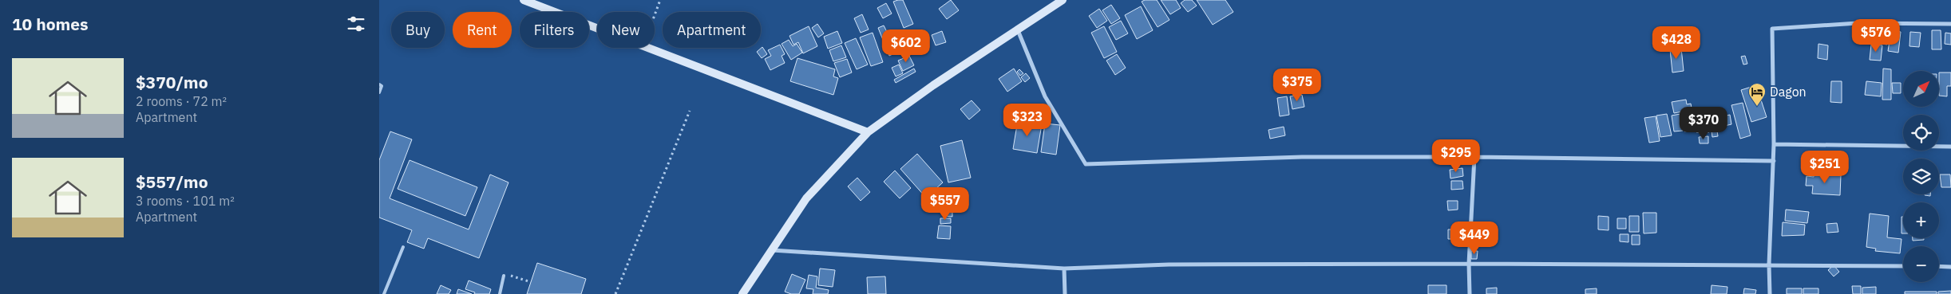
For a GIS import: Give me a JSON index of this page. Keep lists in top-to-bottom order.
{
  "places": {
    "hotel": ["Dagon"]
  },
  "north": "top right",
  "page": {
    "heading": "10 homes",
    "chip": [
      "Buy",
      "Rent",
      "Filters",
      "New",
      "Apartment"
    ],
    "price": [
      "$576",
      "$428",
      "$602",
      "$375",
      "$323",
      "$370",
      "$295",
      "$251",
      "$557",
      "$449"
    ],
    "list": [
      {
        "name": "$370/mo",
        "note": "2 rooms · 72 m² · Apartment"
      },
      {
        "name": "$557/mo",
        "note": "3 rooms · 101 m² · Apartment"
      }
    ],
    "map_buttons": ["+", "−"]
  }
}
